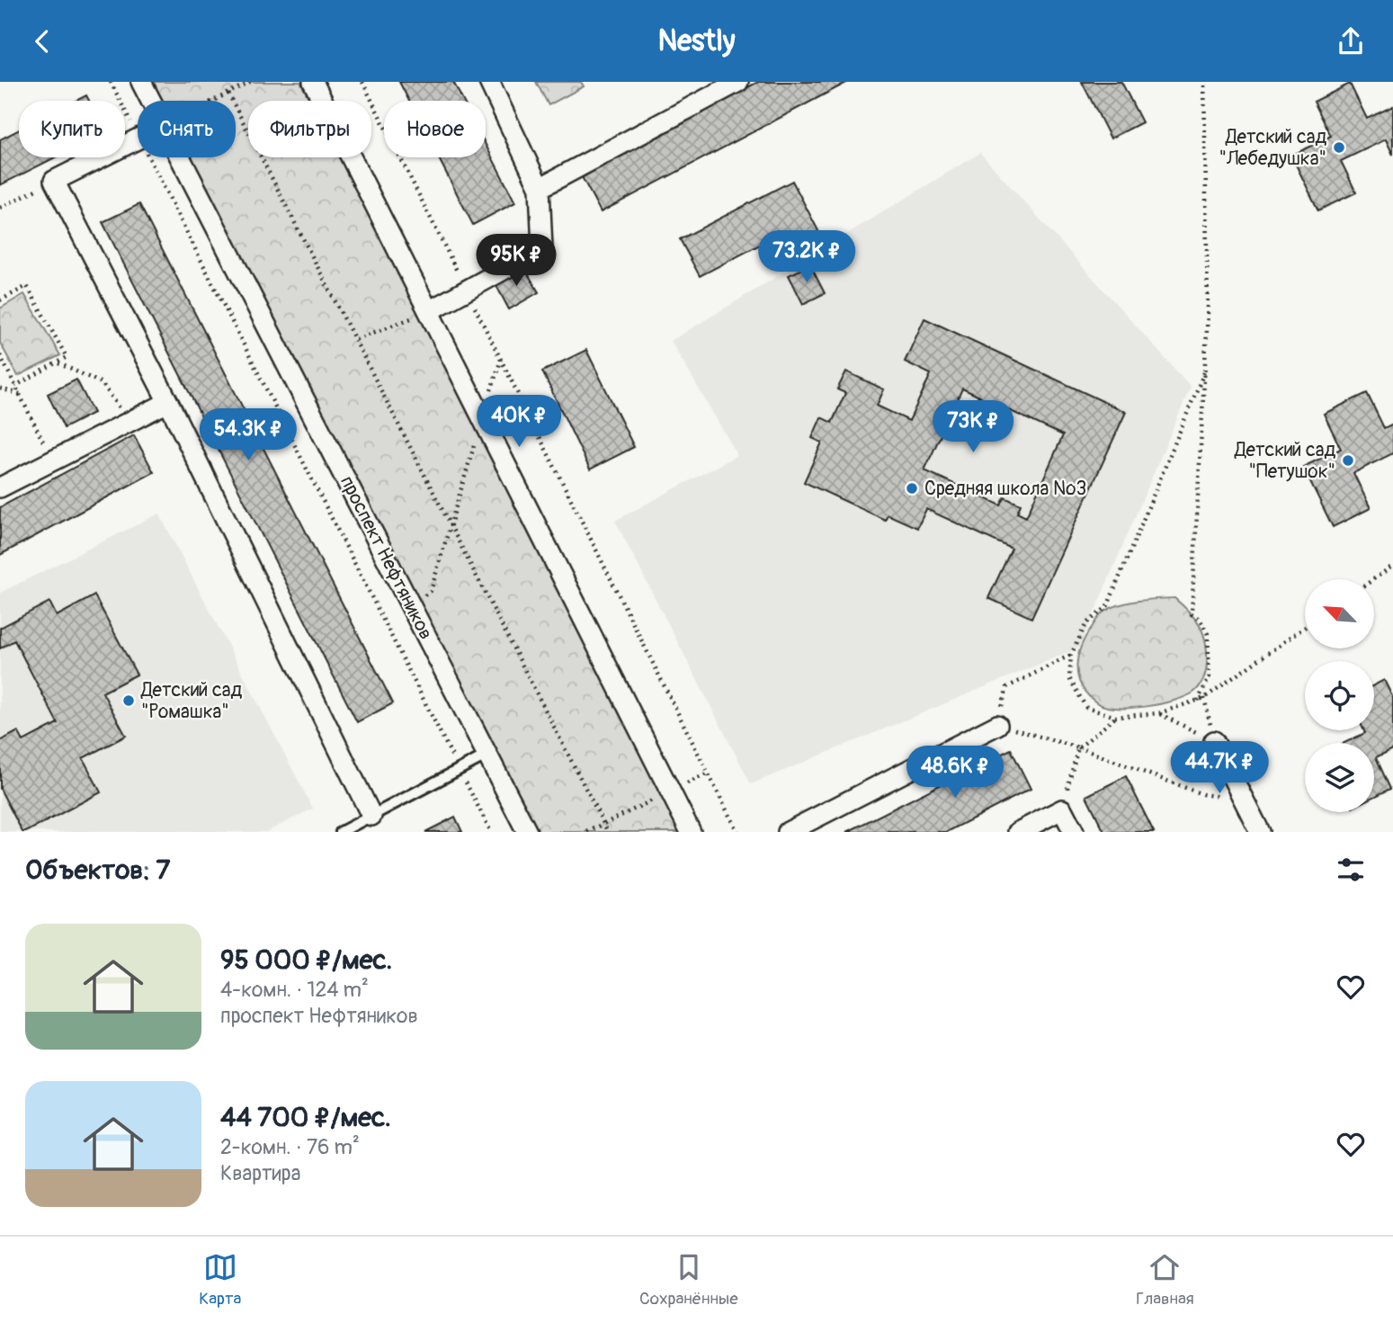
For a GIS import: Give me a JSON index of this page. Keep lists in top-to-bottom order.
{
  "streets": {
    "street": ["проспект Нефтяников"]
  },
  "places": [
    "Детский сад \"Лебедушка\"",
    "Детский сад \"Петушок\"",
    "Средняя школа №3",
    "Детский сад \"Ромашка\""
  ],
  "north": "top left",
  "page": {
    "header": "Nestly",
    "chip": [
      "Купить",
      "Снять",
      "Фильтры",
      "Новое"
    ],
    "price": [
      "73.2K ₽",
      "95K ₽",
      "40K ₽",
      "73K ₽",
      "54.3K ₽",
      "44.7K ₽",
      "48.6K ₽"
    ],
    "heading": "Объектов: 7",
    "list": [
      {
        "name": "95 000 ₽/мес.",
        "note": "4-комн. · 124 m² · проспект Нефтяников"
      },
      {
        "name": "44 700 ₽/мес.",
        "note": "2-комн. · 76 m² · Квартира"
      }
    ],
    "tabs": ["Карта", "Сохранённые", "Главная"]
  }
}
